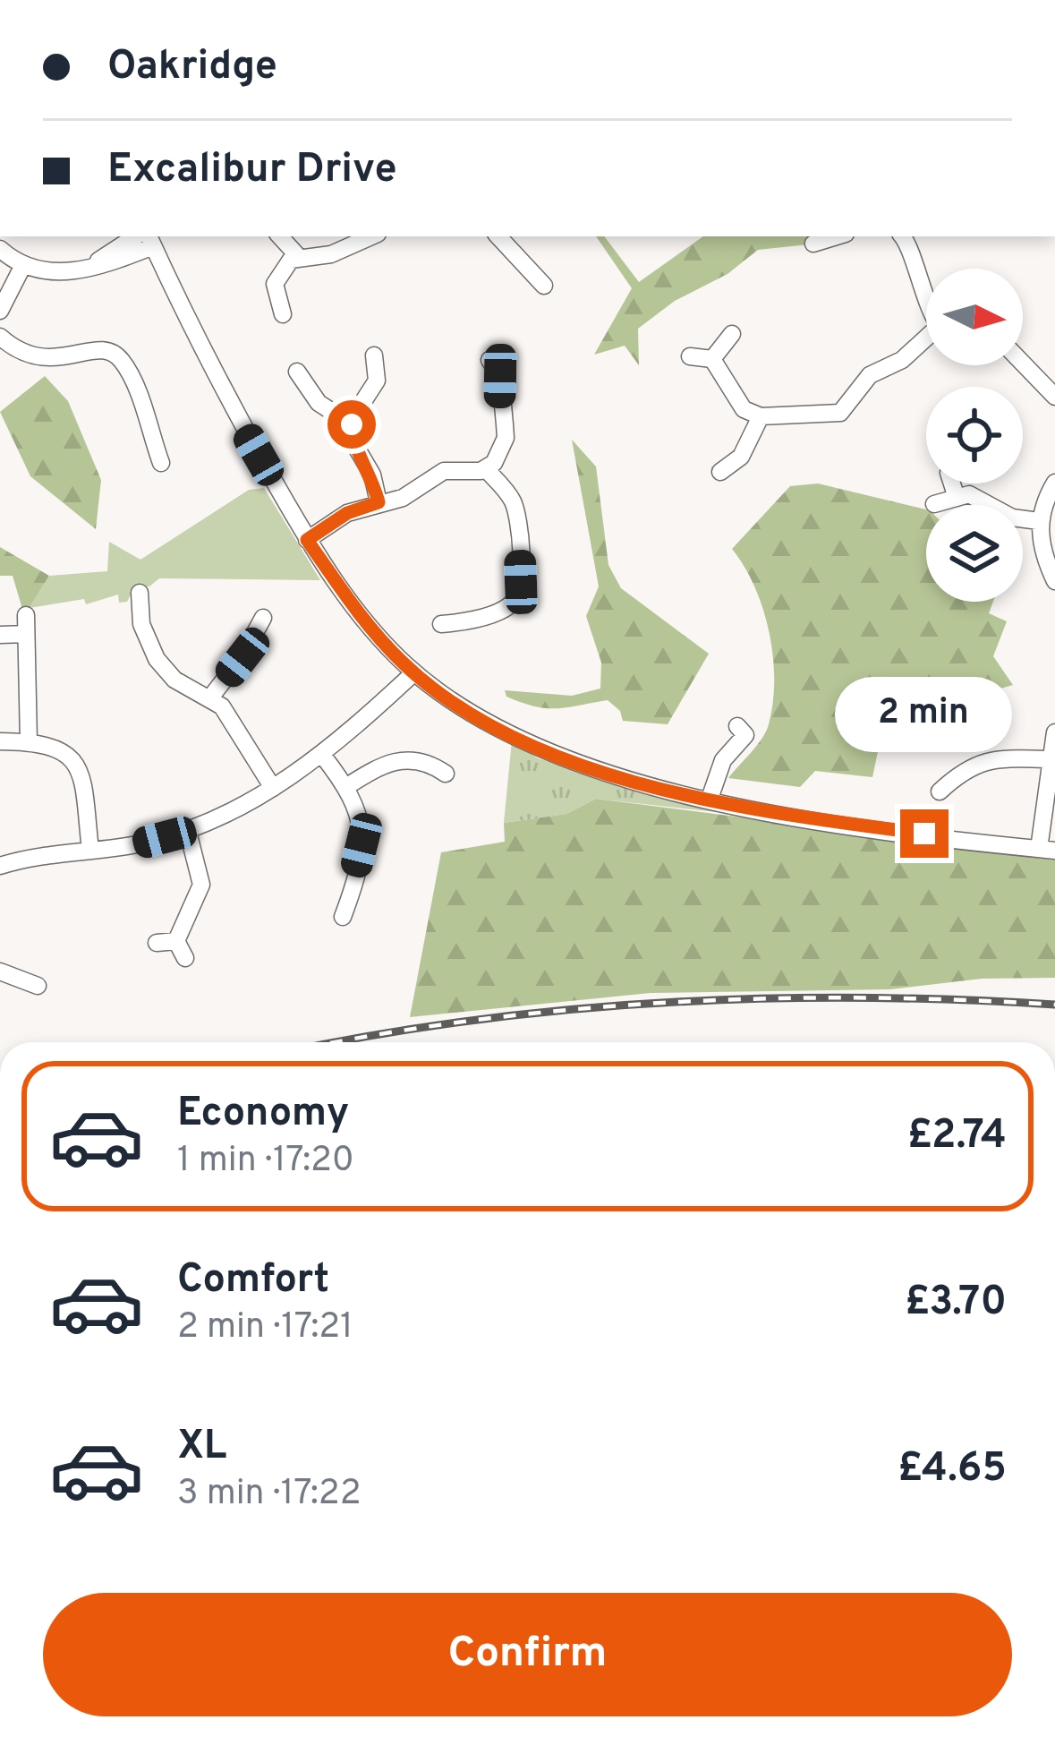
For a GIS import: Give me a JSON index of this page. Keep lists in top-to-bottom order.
{
  "north": "right",
  "page": {
    "banner": ["Oakridge", "Excalibur Drive"],
    "bubble": "2 min",
    "list": [
      {
        "name": "Economy",
        "note": "1 min · 17:20",
        "value": "£2.74"
      },
      {
        "name": "Comfort",
        "note": "2 min · 17:21",
        "value": "£3.70"
      },
      {
        "name": "XL",
        "note": "3 min · 17:22",
        "value": "£4.65"
      }
    ],
    "buttons": "Confirm"
  }
}
